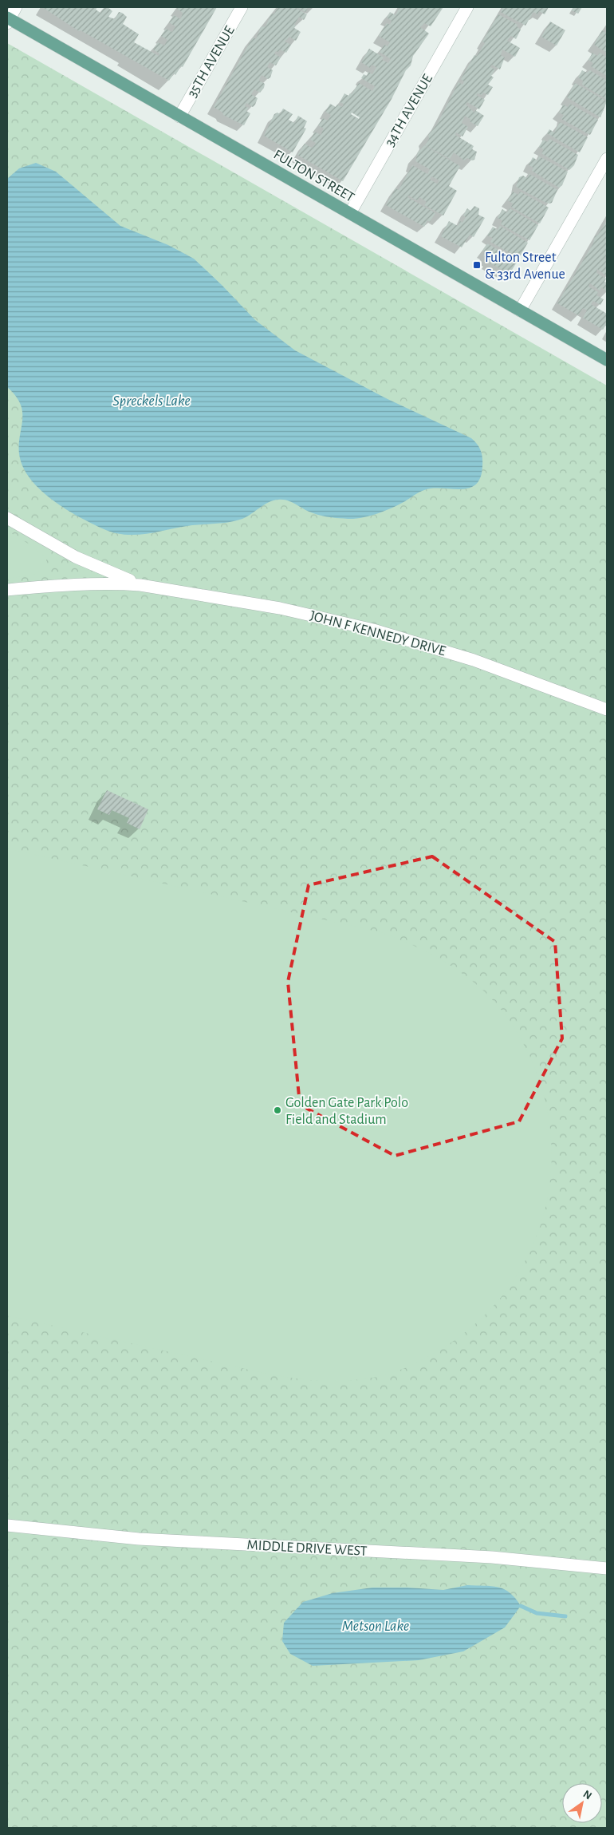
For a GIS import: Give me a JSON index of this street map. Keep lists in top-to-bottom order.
{
  "streets": {
    "main road": ["FULTON STREET"],
    "street": [
      "35TH AVENUE",
      "34TH AVENUE",
      "JOHN F KENNEDY DRIVE",
      "MIDDLE DRIVE WEST"
    ]
  },
  "crossings": [
    ["35TH AVENUE", "FULTON STREET"],
    ["34TH AVENUE", "FULTON STREET"]
  ],
  "water": ["Spreckels Lake", "Metson Lake"],
  "places": {
    "transit": ["Fulton Street & 33rd Avenue"],
    "other": ["Golden Gate Park Polo Field and Stadium"]
  },
  "north": "top right"
}
